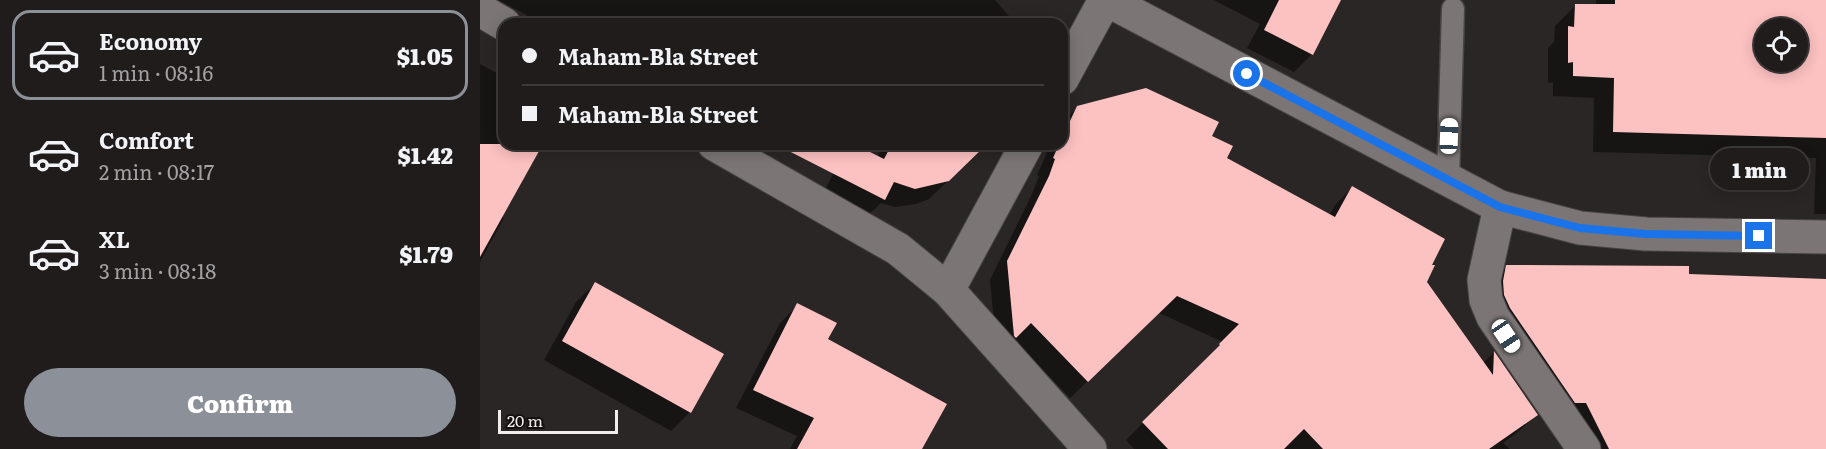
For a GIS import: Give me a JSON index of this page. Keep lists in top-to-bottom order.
{
  "scale_bar": "20 m",
  "page": {
    "list": [
      {
        "name": "Economy",
        "note": "1 min · 08:16",
        "value": "$1.05"
      },
      {
        "name": "Comfort",
        "note": "2 min · 08:17",
        "value": "$1.42"
      },
      {
        "name": "XL",
        "note": "3 min · 08:18",
        "value": "$1.79"
      }
    ],
    "banner": ["Maham-Bla Street", "Maham-Bla Street"],
    "bubble": "1 min",
    "buttons": "Confirm",
    "scale": "20 m"
  }
}
